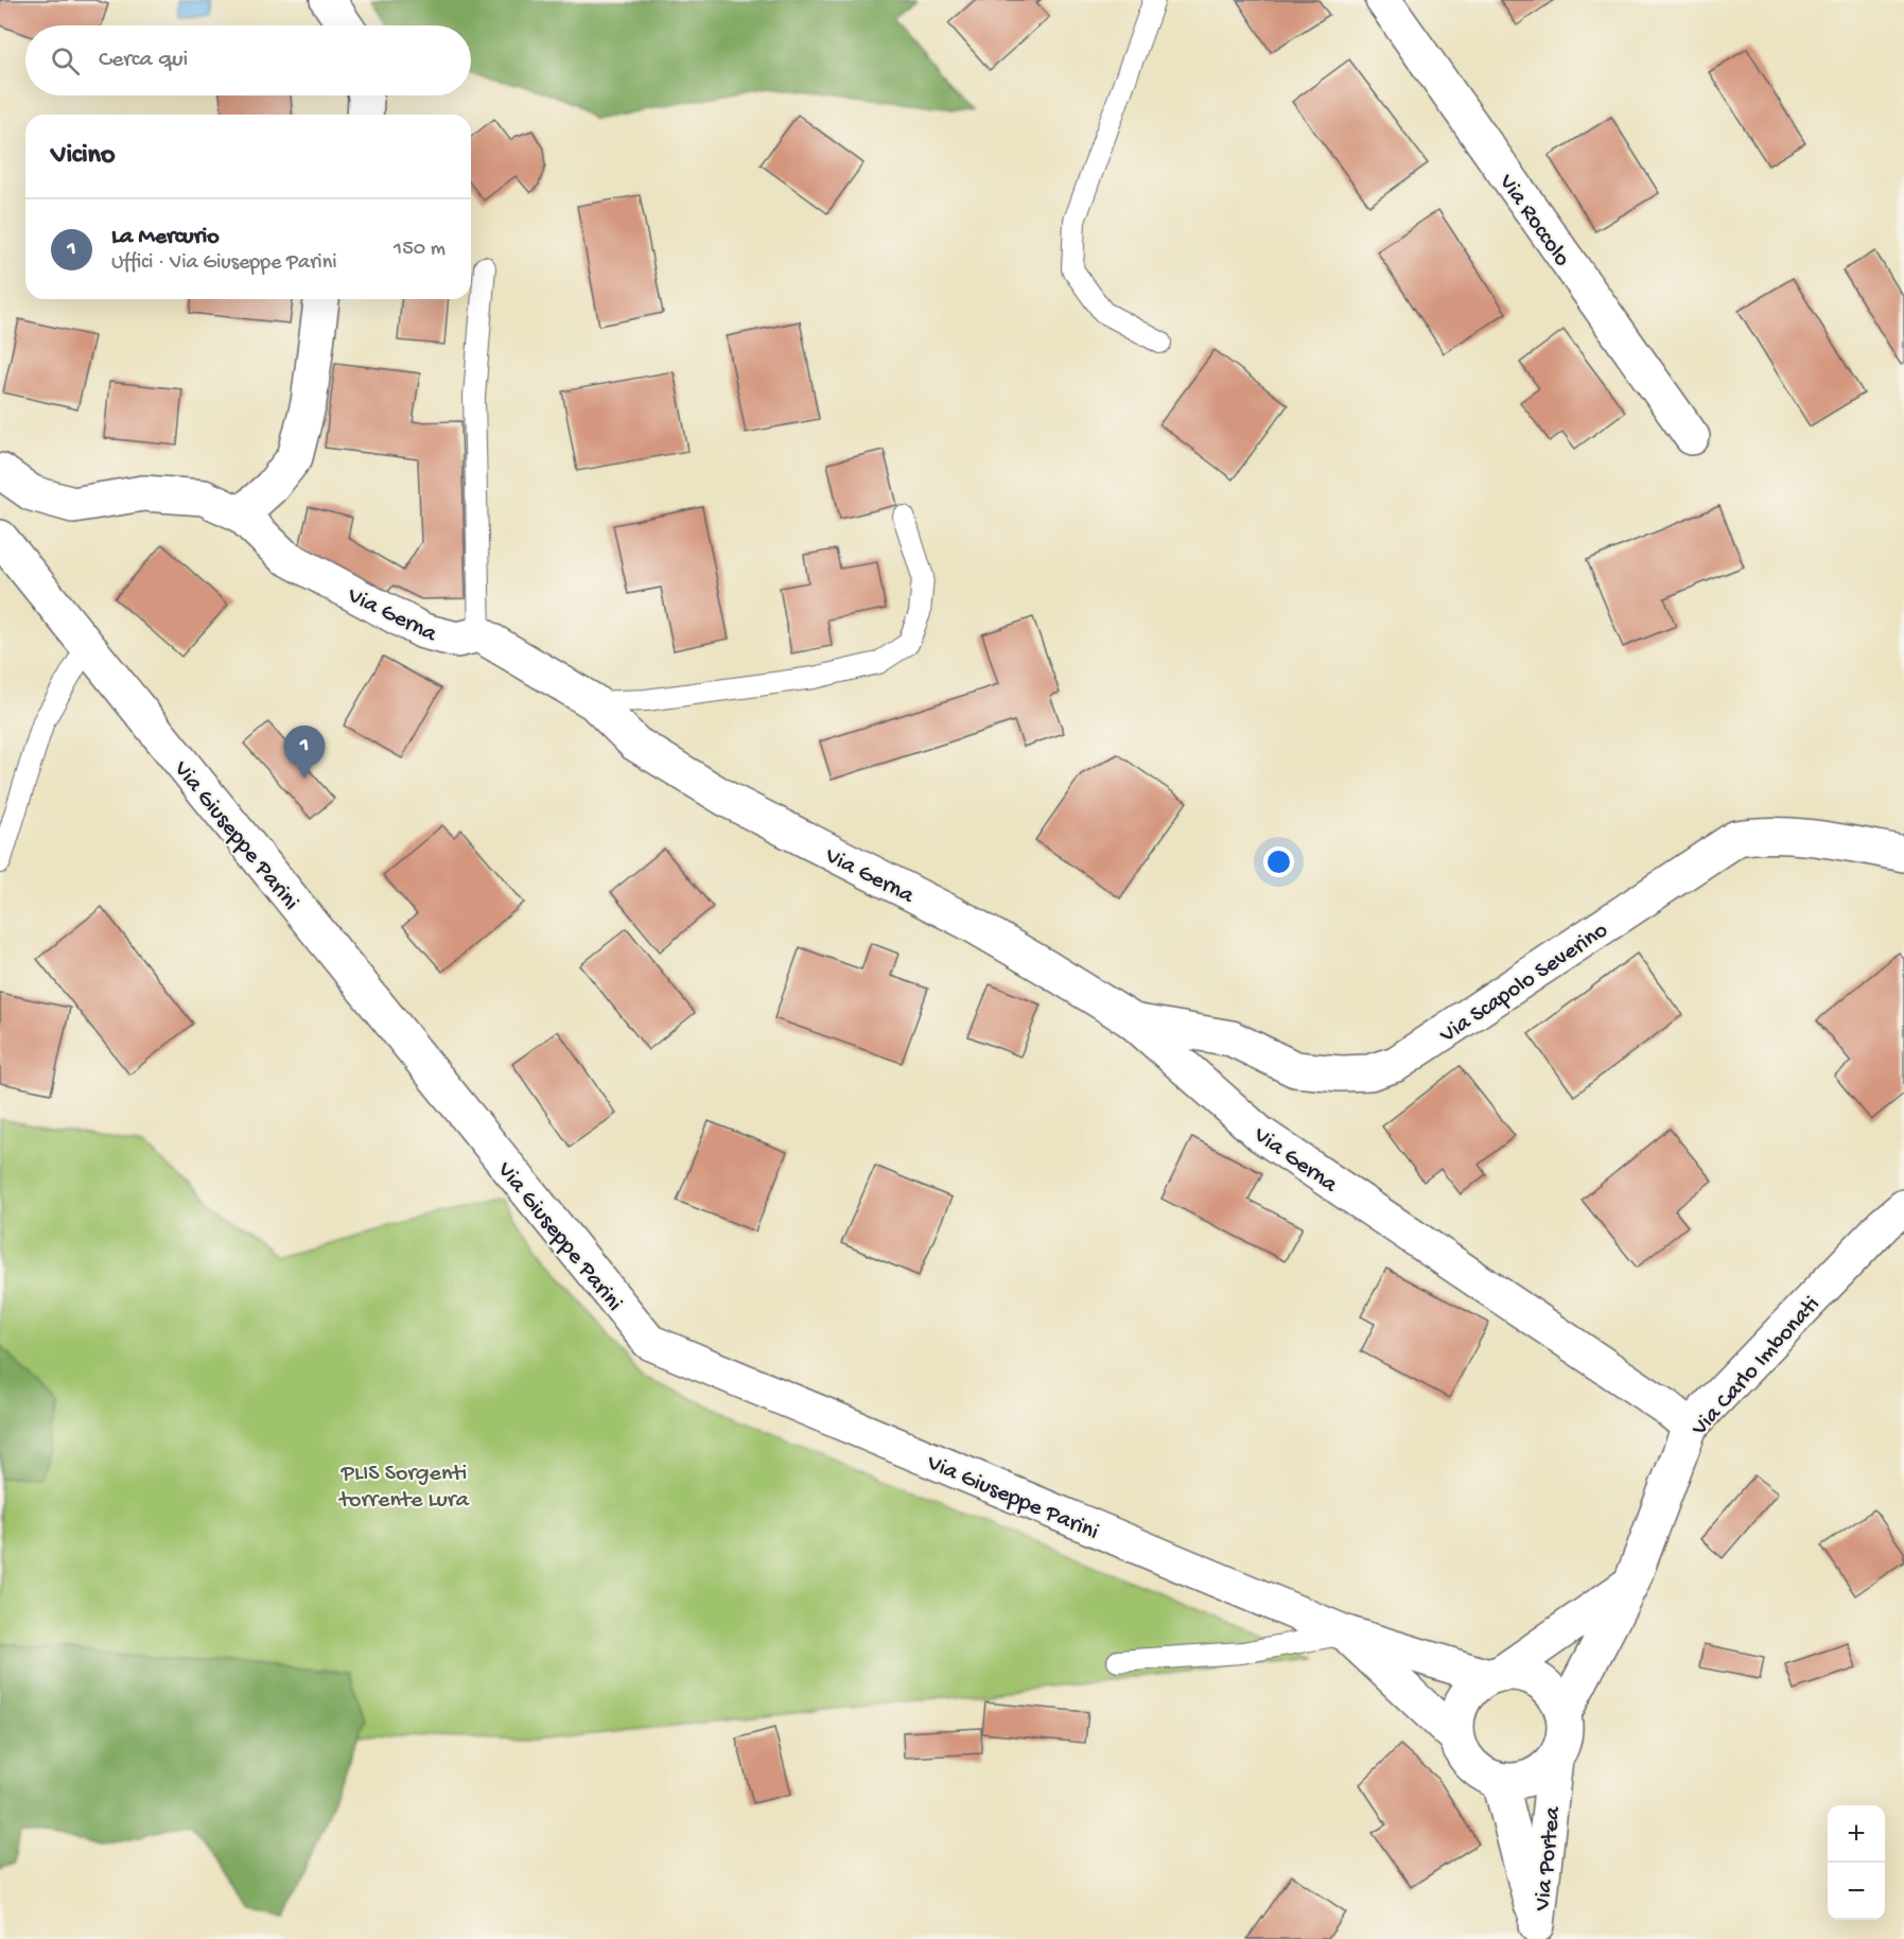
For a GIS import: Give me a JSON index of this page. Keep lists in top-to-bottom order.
{
  "streets": {
    "street": [
      "Via Roccolo",
      "Via Gerna",
      "Via Giuseppe Parini",
      "Via Scapolo Severino",
      "Via Carlo Imbonati",
      "Via Portea"
    ]
  },
  "crossings": [
    ["Via Gerna", "Via Scapolo Severino"],
    ["Via Gerna", "Via Carlo Imbonati"],
    ["Via Giuseppe Parini", "Via Carlo Imbonati"],
    ["Via Giuseppe Parini", "Via Portea"],
    ["Via Carlo Imbonati", "Via Portea"]
  ],
  "parks": ["PLIS Sorgenti torrente Lura"],
  "page": {
    "search": "Cerca qui",
    "heading": "Vicino",
    "list": [
      {
        "mark": "1",
        "name": "La Mercurio",
        "note": "Uffici · Via Giuseppe Parini",
        "value": "150 m"
      }
    ],
    "pins": "1",
    "map_buttons": ["+", "−"]
  }
}
